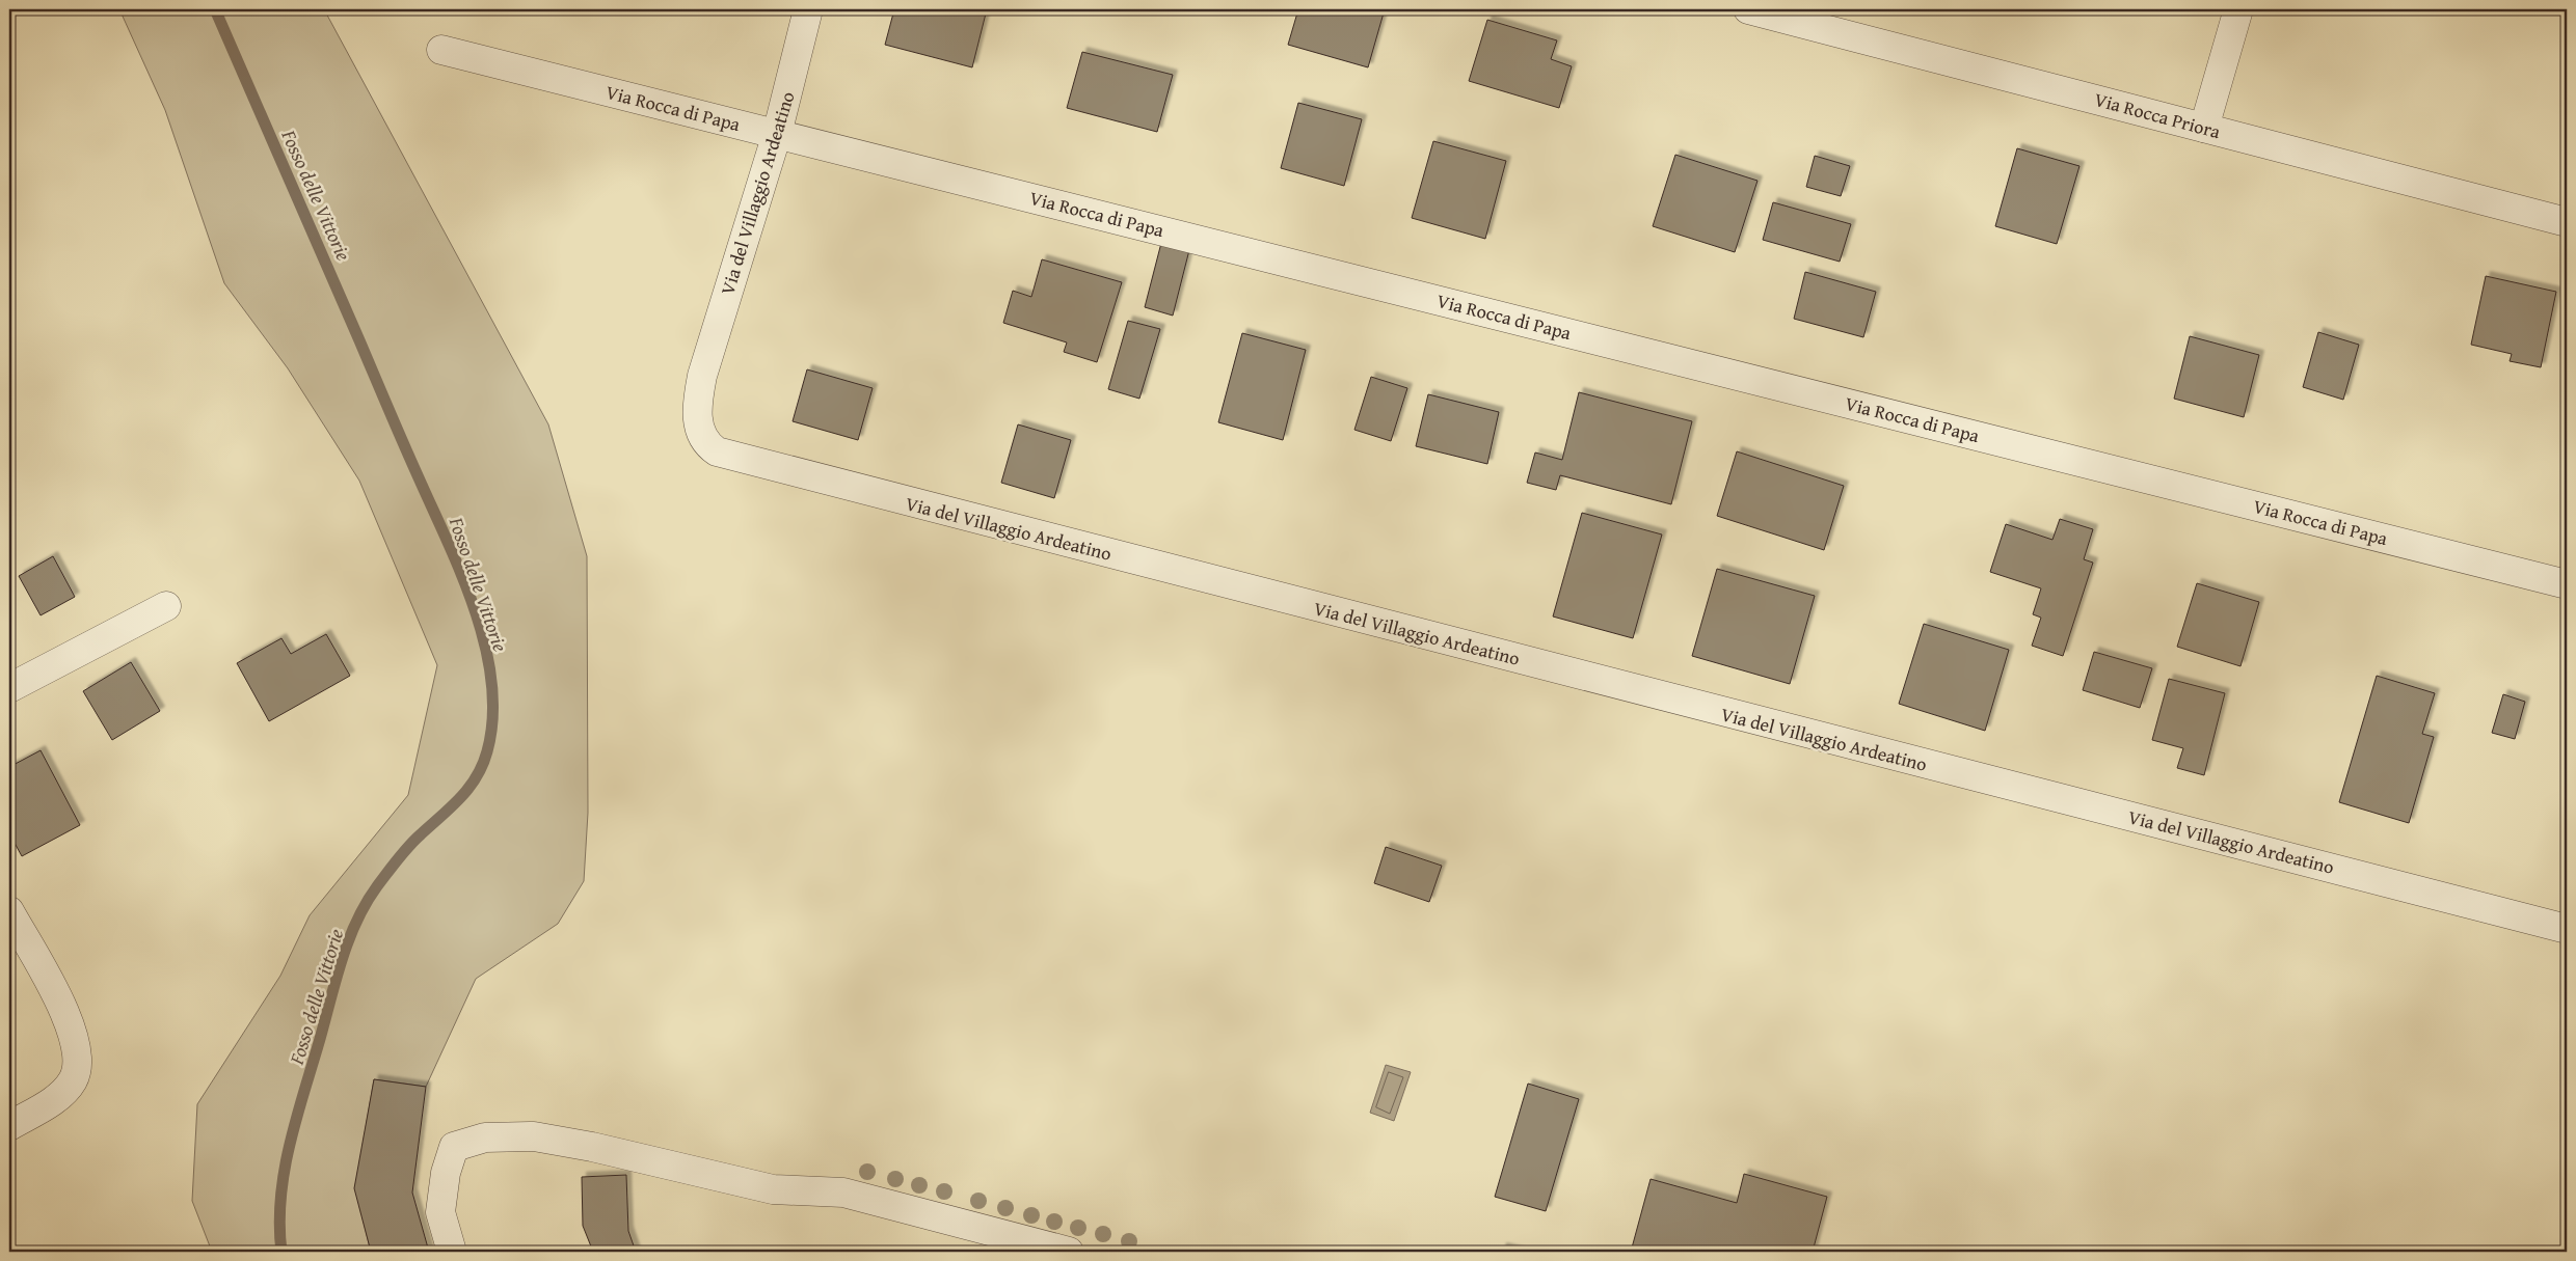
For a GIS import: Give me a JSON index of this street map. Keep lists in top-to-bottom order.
{
  "streets": {
    "street": ["Via Rocca di Papa", "Via Rocca Priora", "Via del Villaggio Ardeatino"]
  },
  "crossings": [
    ["Via Rocca di Papa", "Via del Villaggio Ardeatino"]
  ],
  "water": ["Fosso delle Vittorie"]
}
